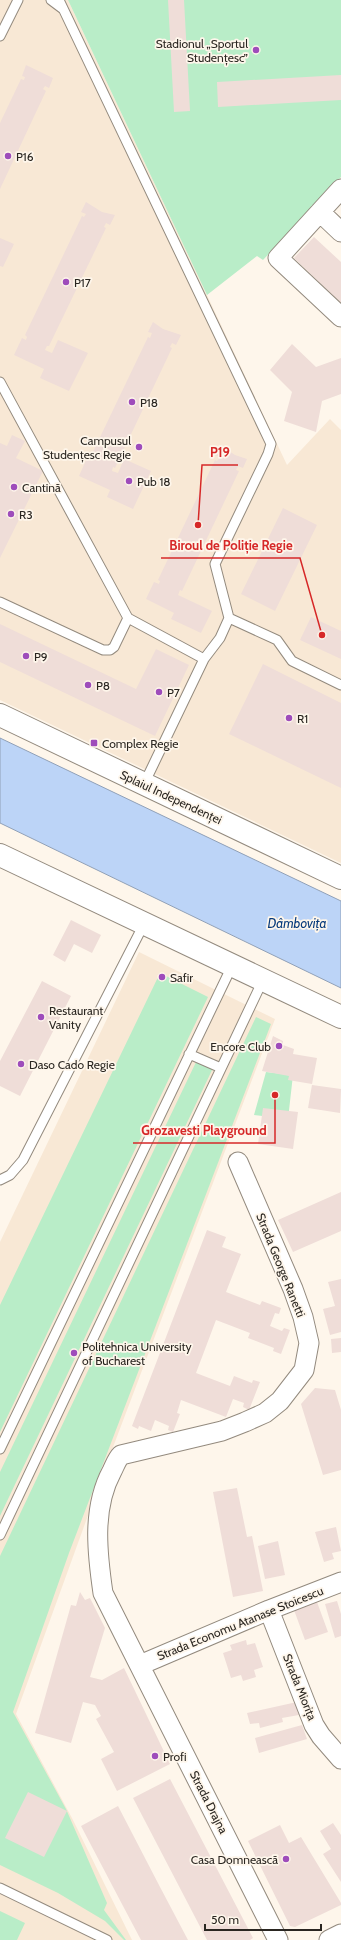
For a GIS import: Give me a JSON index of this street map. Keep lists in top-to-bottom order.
{
  "streets": {
    "main road": ["Splaiul Independenței"],
    "street": [
      "Strada George Ranetti",
      "Strada Economu Atanase Stoicescu",
      "Strada Miorița",
      "Strada Drajna"
    ]
  },
  "crossings": [
    ["Strada George Ranetti", "Strada Economu Atanase Stoicescu"],
    ["Strada George Ranetti", "Strada Drajna"],
    ["Strada Economu Atanase Stoicescu", "Strada Miorița"],
    ["Strada Economu Atanase Stoicescu", "Strada Drajna"]
  ],
  "water": ["Dâmbovița"],
  "places": {
    "other": [
      "Stadionul „Sportul Studențesc”",
      "P16",
      "P17",
      "P18",
      "Campusul Studențesc Regie",
      "Pub 18",
      "Cantină",
      "R3",
      "P19",
      "Biroul de Poliție Regie",
      "P9",
      "P8",
      "P7",
      "R1",
      "Safir",
      "Restaurant Vanity",
      "Encore Club",
      "Daso Cado Regie",
      "Grozavesti Playground",
      "Politehnica University of Bucharest",
      "Profi",
      "Casa Domnească"
    ],
    "transit": ["Complex Regie"]
  },
  "scale_bar": "50 m"
}
